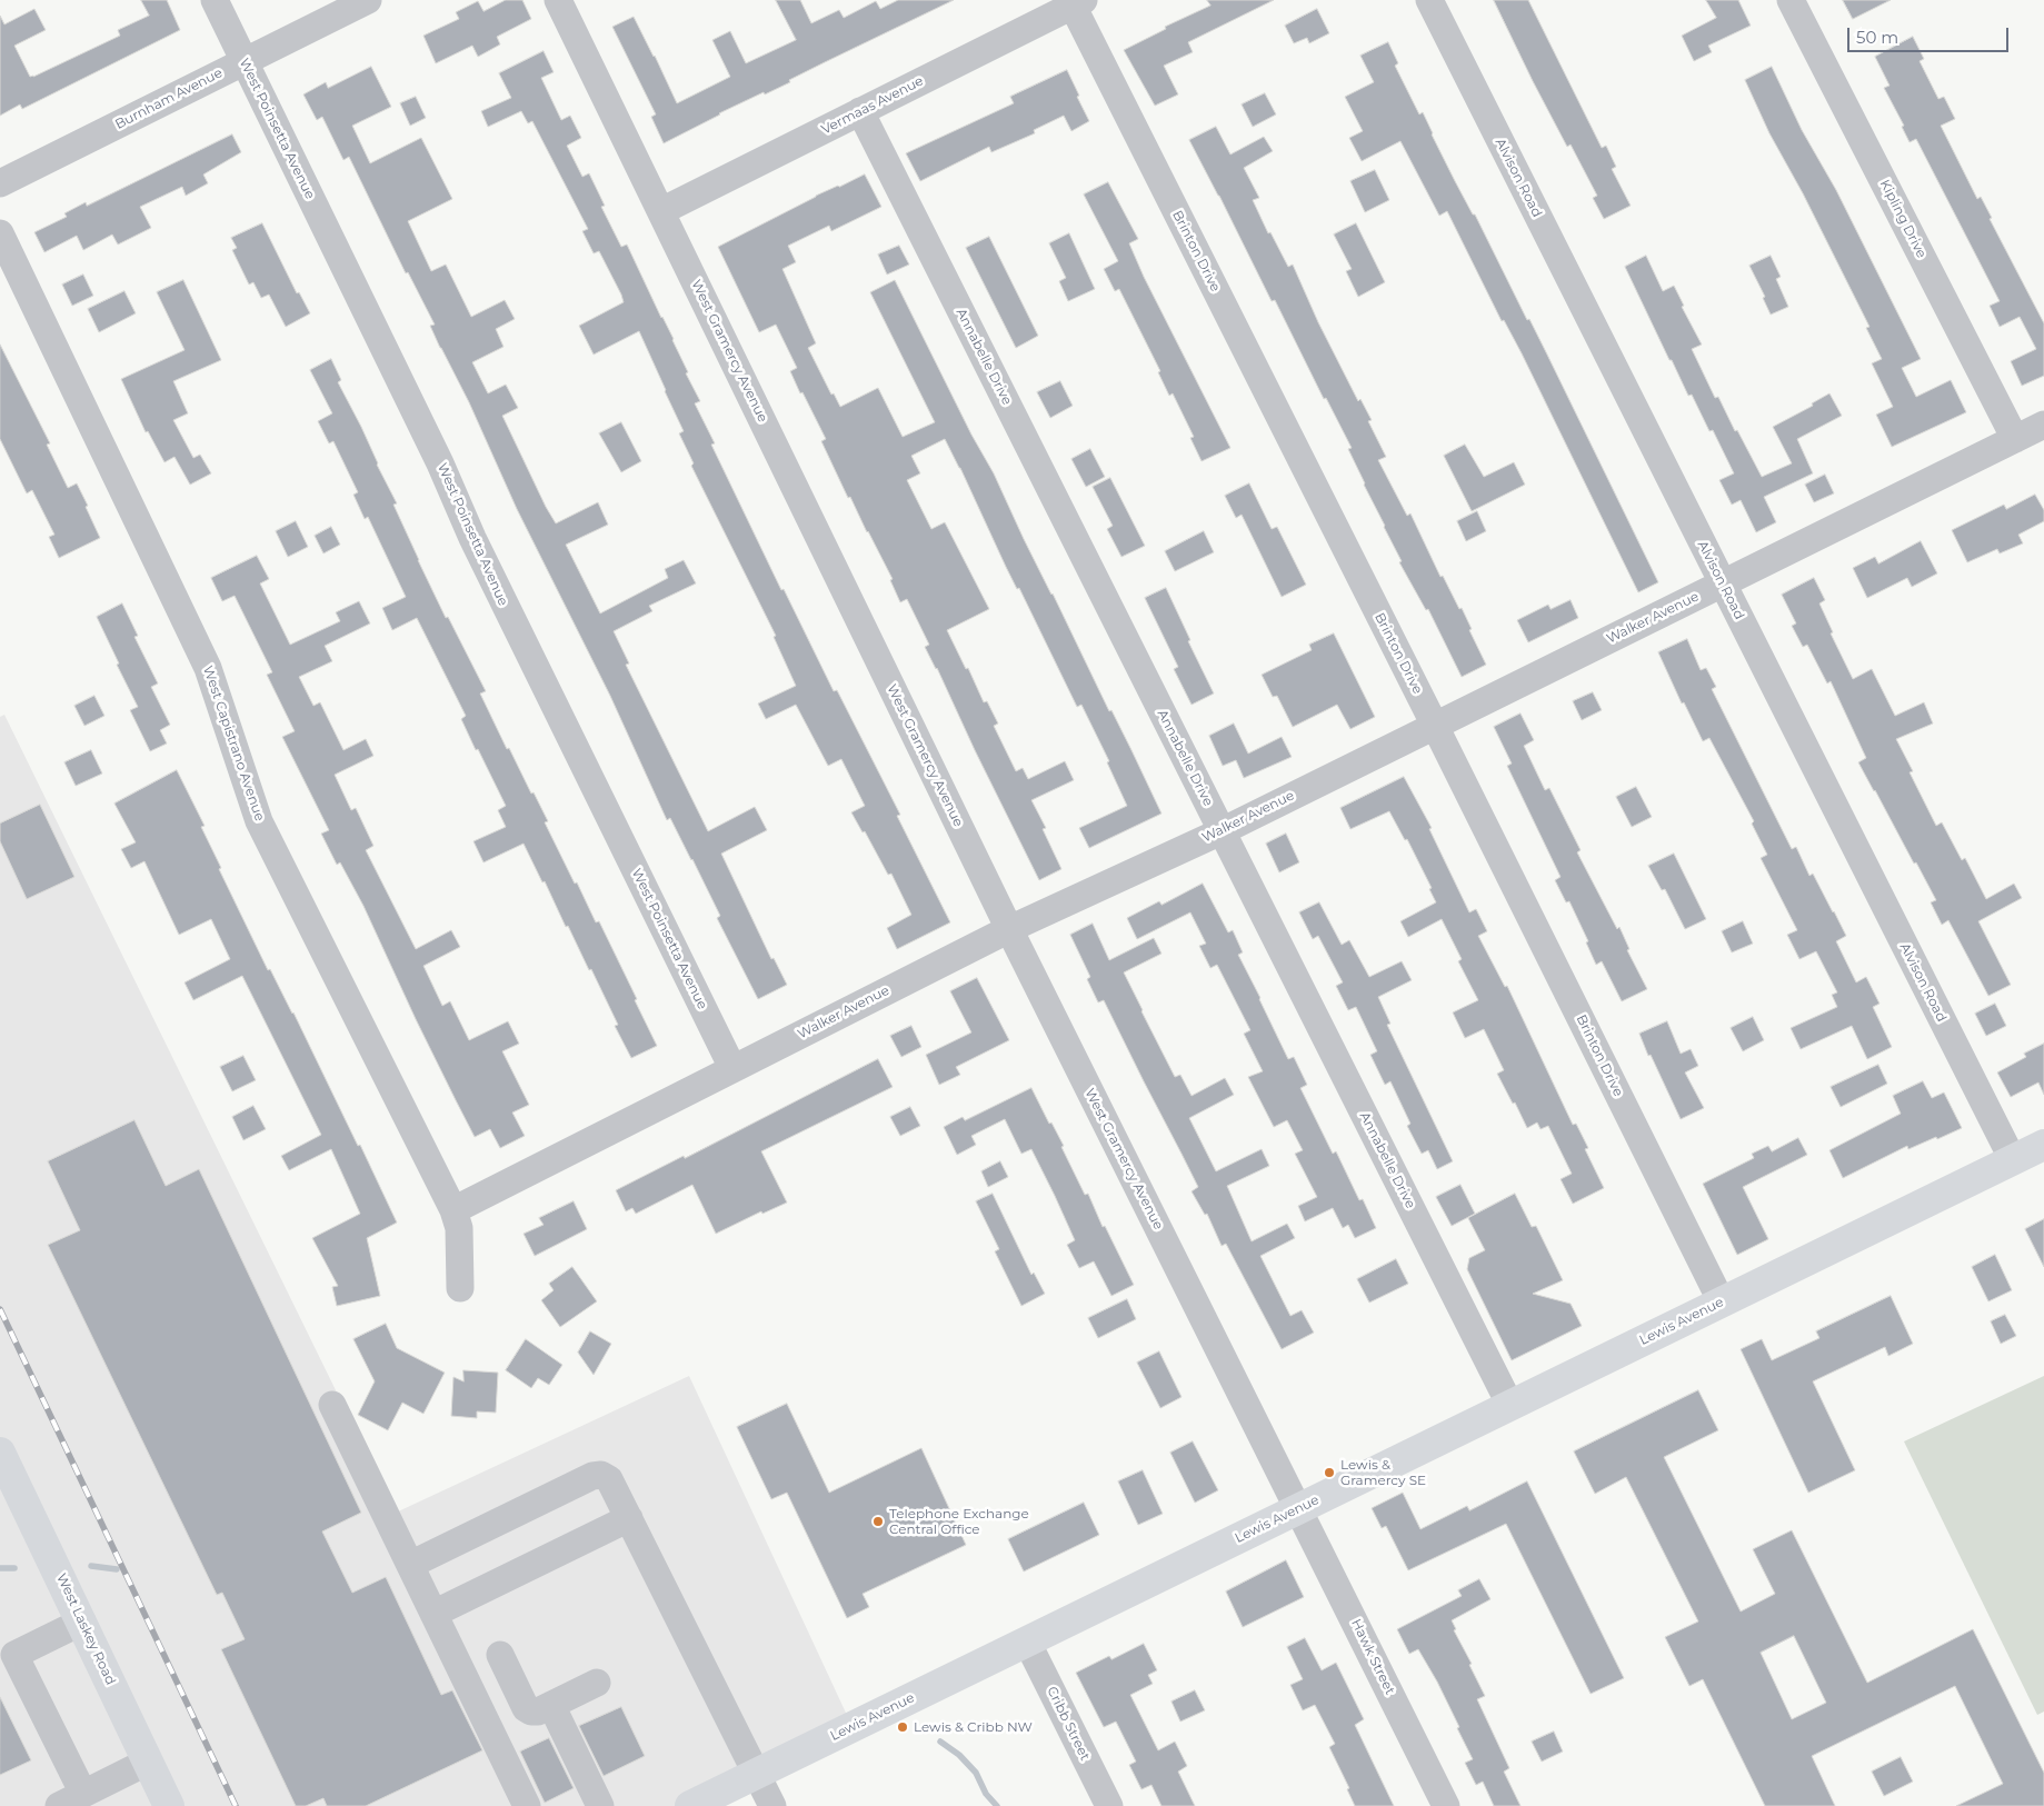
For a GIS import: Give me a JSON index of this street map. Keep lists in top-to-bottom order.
{
  "streets": {
    "main road": ["Lewis Avenue", "West Laskey Road"],
    "street": [
      "Burnham Avenue",
      "Vermaas Avenue",
      "West Poinsetta Avenue",
      "Alvison Road",
      "Kipling Drive",
      "Brinton Drive",
      "West Gramercy Avenue",
      "Annabelle Drive",
      "Walker Avenue",
      "West Capistrano Avenue",
      "Hawk Street",
      "Cribb Street"
    ]
  },
  "crossings": [
    ["Burnham Avenue", "West Poinsetta Avenue"],
    ["Vermaas Avenue", "Brinton Drive"],
    ["Vermaas Avenue", "West Gramercy Avenue"],
    ["Vermaas Avenue", "Annabelle Drive"],
    ["West Poinsetta Avenue", "Walker Avenue"],
    ["Alvison Road", "Walker Avenue"],
    ["Alvison Road", "Lewis Avenue"],
    ["Kipling Drive", "Walker Avenue"],
    ["Brinton Drive", "Walker Avenue"],
    ["Brinton Drive", "Lewis Avenue"],
    ["West Gramercy Avenue", "Walker Avenue"],
    ["West Gramercy Avenue", "Lewis Avenue"],
    ["West Gramercy Avenue", "Hawk Street"],
    ["Annabelle Drive", "Walker Avenue"],
    ["Annabelle Drive", "Lewis Avenue"],
    ["Walker Avenue", "West Capistrano Avenue"],
    ["Lewis Avenue", "Hawk Street"],
    ["Lewis Avenue", "Cribb Street"]
  ],
  "places": ["Lewis & Gramercy SE", "Telephone Exchange Central Office", "Lewis & Cribb NW"],
  "scale_bar": "50 m"
}
